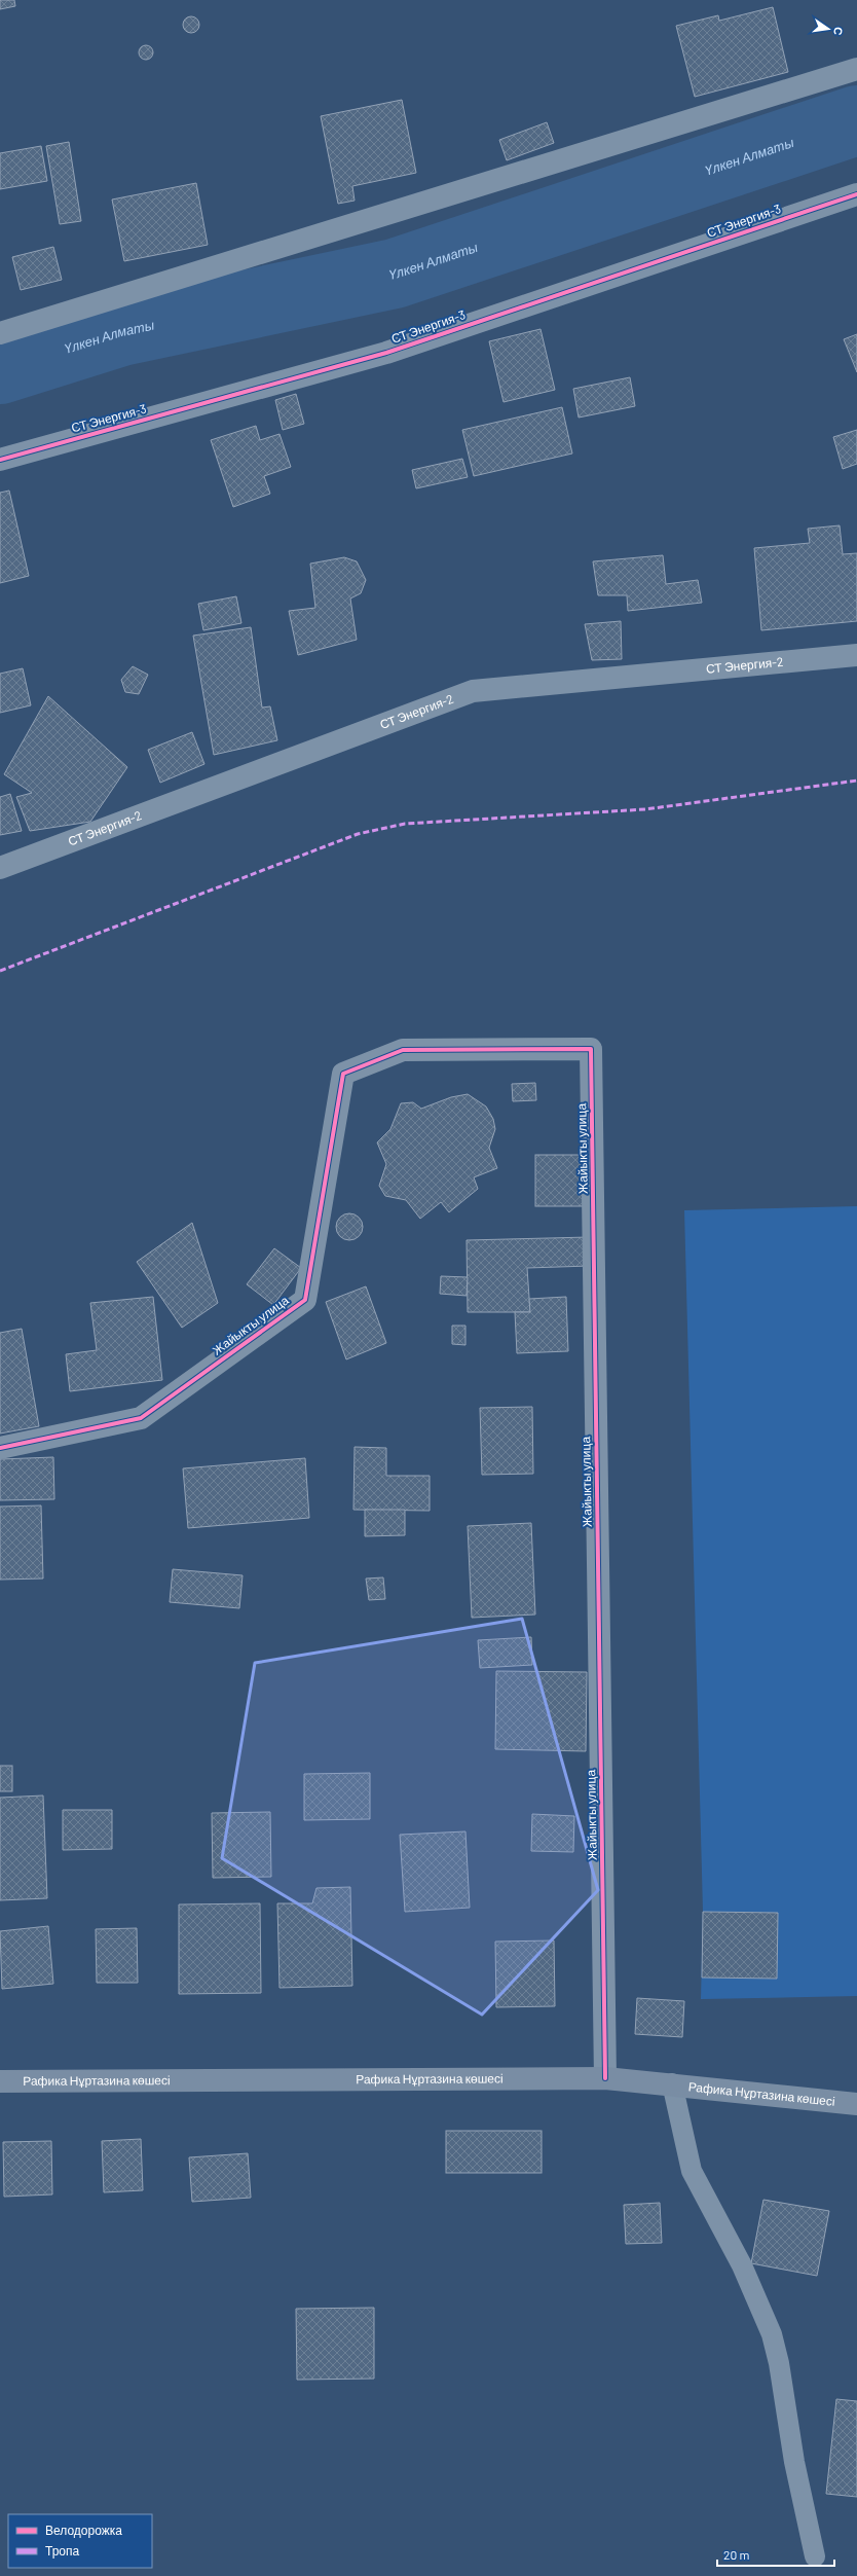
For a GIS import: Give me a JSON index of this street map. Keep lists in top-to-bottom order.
{
  "streets": {
    "street": [
      "СТ Энергия-3",
      "СТ Энергия-2",
      "Жайыкты улица",
      "Рафика Нұртазина көшесі"
    ]
  },
  "crossings": [
    ["Жайыкты улица", "Рафика Нұртазина көшесі"]
  ],
  "water": ["Үлкен Алматы"],
  "legend": ["Велодорожка", "Тропа"],
  "scale_bar": "20 m",
  "north": "right"
}
